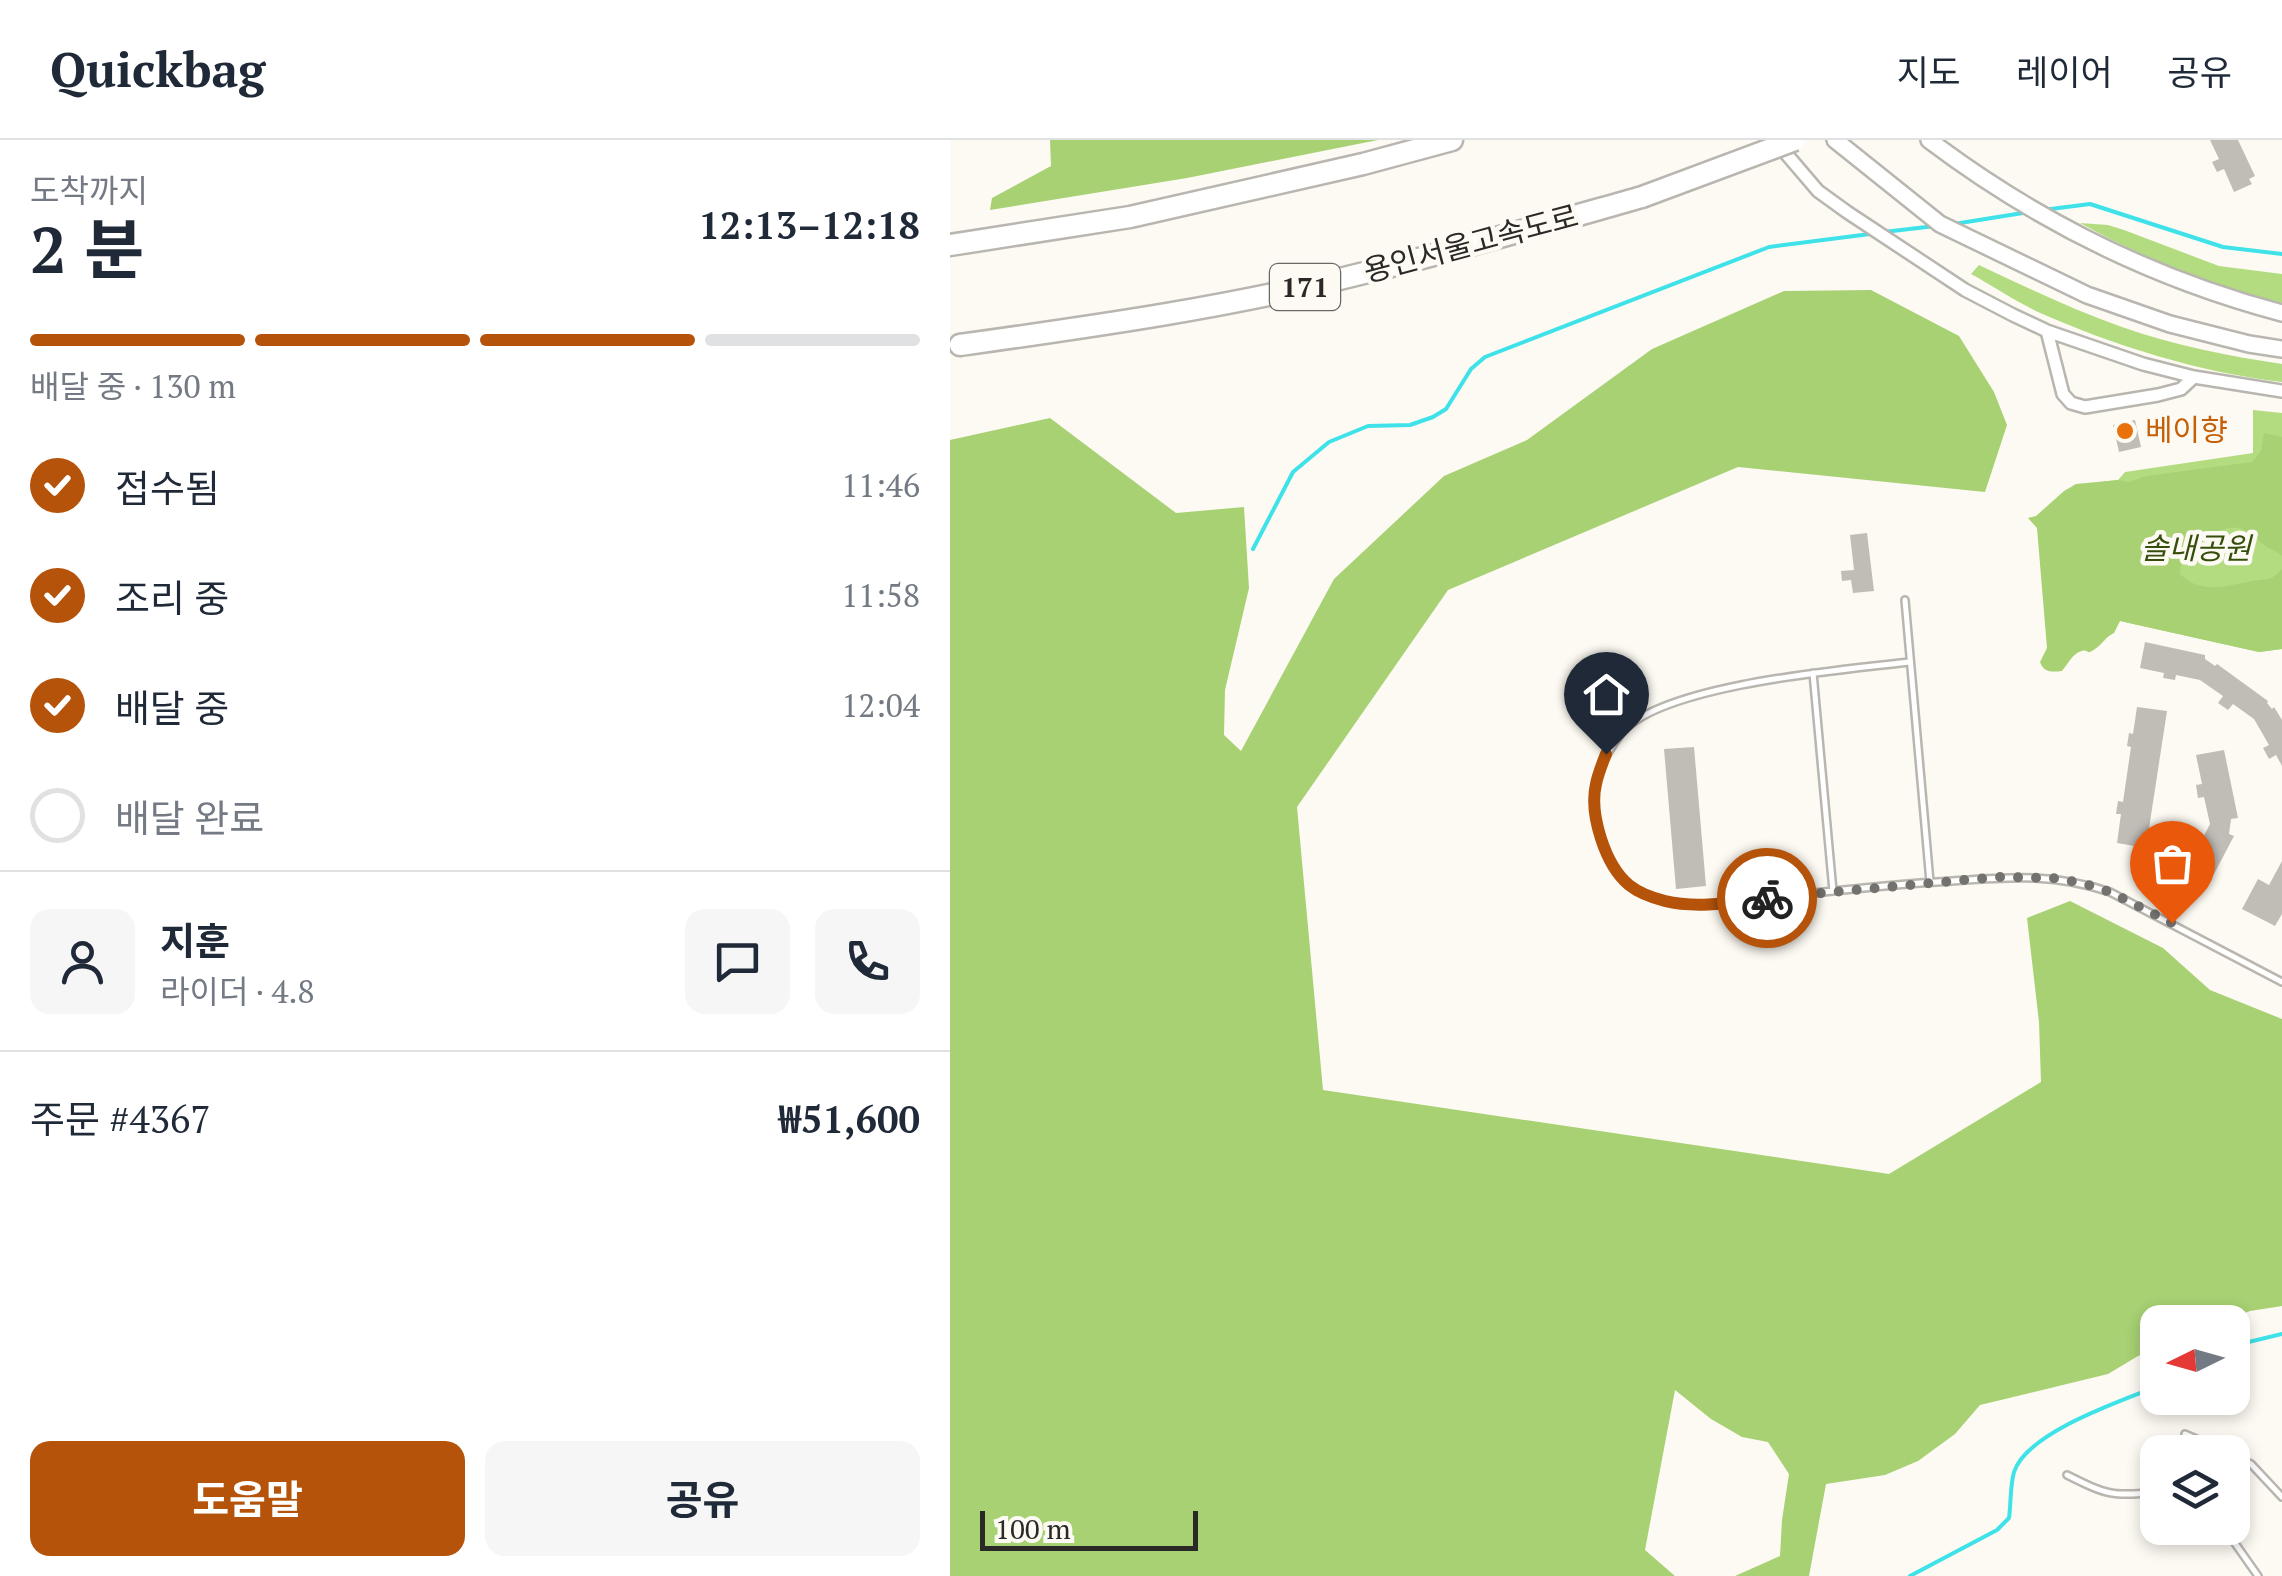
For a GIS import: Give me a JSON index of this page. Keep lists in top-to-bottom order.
{
  "streets": {
    "highway": ["용인서울고속도로", "171"]
  },
  "parks": ["솔내공원"],
  "places": ["베이향"],
  "scale_bar": "100 m",
  "north": "left",
  "page": {
    "header": "Quickbag",
    "nav": ["지도", "레이어", "공유"],
    "heading": ["2 분", "도착까지", "12:13–12:18"],
    "panel": [
      "지훈",
      "라이더 · 4.8",
      "주문 #4367",
      "₩51,600"
    ],
    "bar": "배달 중 · 130 m",
    "list": [
      ["접수됨", "11:46"],
      ["조리 중", "11:58"],
      ["배달 중", "12:04"],
      "배달 완료"
    ],
    "buttons": ["도움말", "공유"],
    "scale": "100 m"
  }
}
